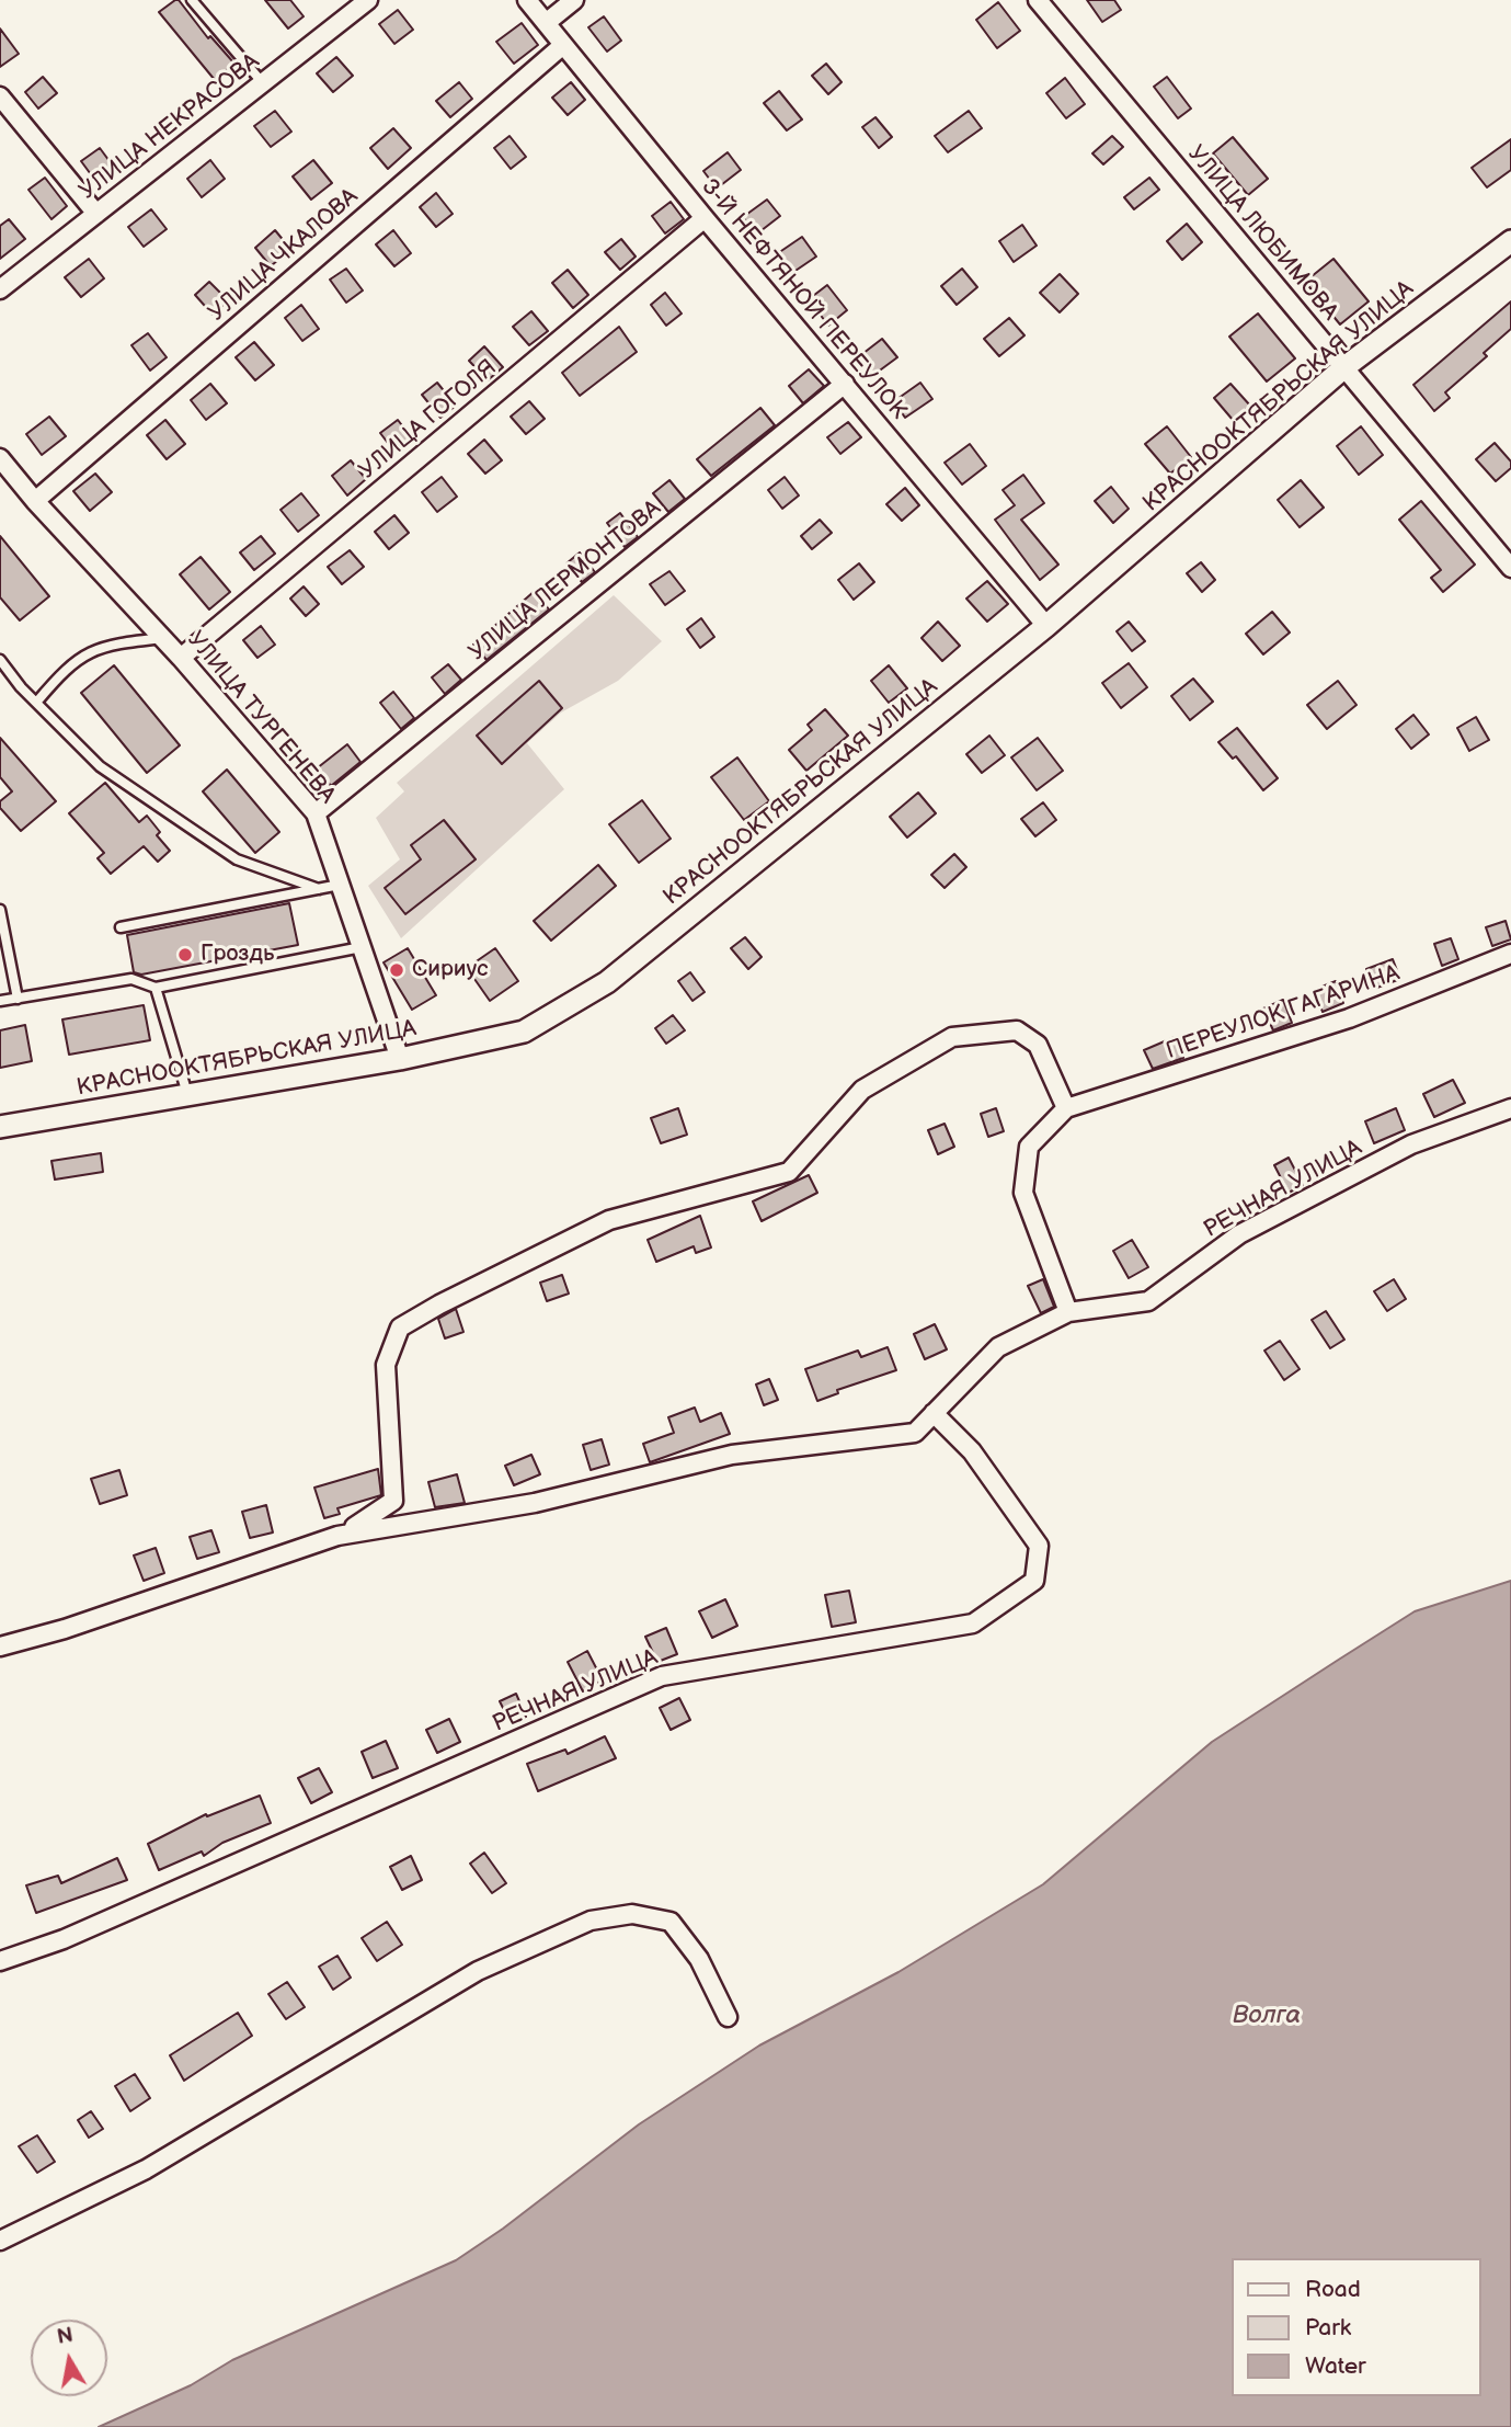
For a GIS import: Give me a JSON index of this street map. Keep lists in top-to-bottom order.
{
  "streets": {
    "street": [
      "УЛИЦА НЕКРАСОВА",
      "УЛИЦА ЛЮБИМОВА",
      "УЛИЦА ЧКАЛОВА",
      "3-Й НЕФТЯНОЙ ПЕРЕУЛОК",
      "КРАСНООКТЯБРЬСКАЯ УЛИЦА",
      "УЛИЦА ГОГОЛЯ",
      "УЛИЦА ЛЕРМОНТОВА",
      "УЛИЦА ТУРГЕНЕВА",
      "ПЕРЕУЛОК ГАГАРИНА",
      "РЕЧНАЯ УЛИЦА"
    ]
  },
  "crossings": [
    ["УЛИЦА ЛЮБИМОВА", "КРАСНООКТЯБРЬСКАЯ УЛИЦА"],
    ["УЛИЦА ЧКАЛОВА", "3-Й НЕФТЯНОЙ ПЕРЕУЛОК"],
    ["УЛИЦА ЧКАЛОВА", "УЛИЦА ТУРГЕНЕВА"],
    ["3-Й НЕФТЯНОЙ ПЕРЕУЛОК", "КРАСНООКТЯБРЬСКАЯ УЛИЦА"],
    ["3-Й НЕФТЯНОЙ ПЕРЕУЛОК", "УЛИЦА ГОГОЛЯ"],
    ["3-Й НЕФТЯНОЙ ПЕРЕУЛОК", "УЛИЦА ЛЕРМОНТОВА"],
    ["КРАСНООКТЯБРЬСКАЯ УЛИЦА", "УЛИЦА ТУРГЕНЕВА"],
    ["УЛИЦА ГОГОЛЯ", "УЛИЦА ТУРГЕНЕВА"],
    ["УЛИЦА ЛЕРМОНТОВА", "УЛИЦА ТУРГЕНЕВА"]
  ],
  "water": ["Волга"],
  "places": ["Гроздь", "Сириус"],
  "legend": ["Road", "Park", "Water"],
  "north": "top"
}
